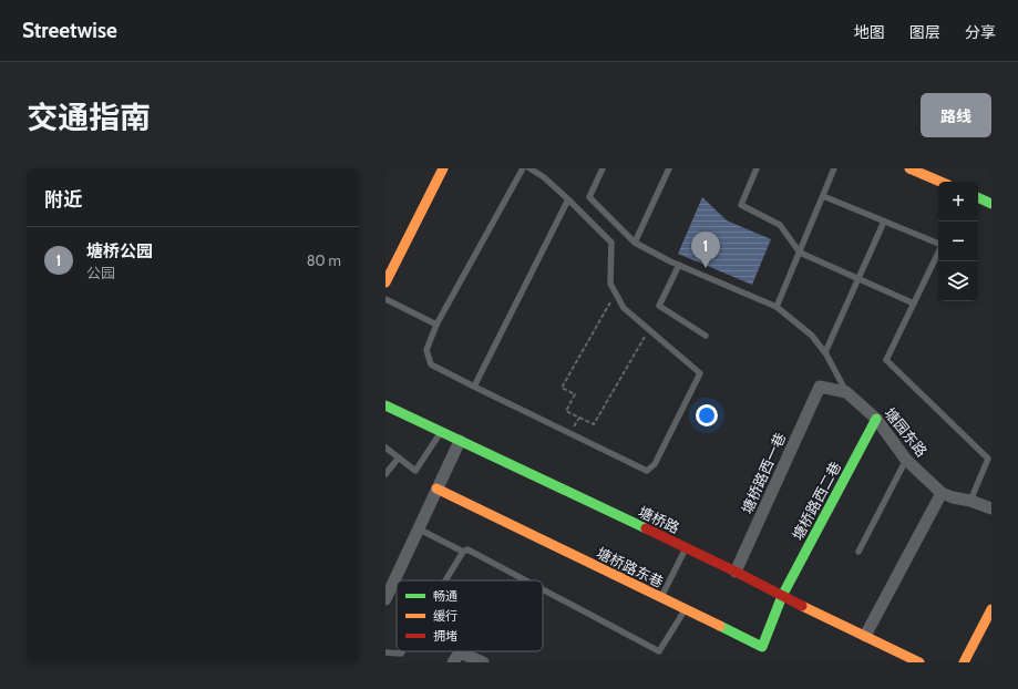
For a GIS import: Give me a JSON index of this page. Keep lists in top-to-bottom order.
{
  "streets": {
    "street": [
      "塘园东路",
      "塘桥路西一巷",
      "塘桥路西二巷",
      "塘桥路",
      "塘桥路东巷"
    ]
  },
  "crossings": [
    ["塘园东路", "塘桥路西一巷"],
    ["塘园东路", "塘桥路西二巷"],
    ["塘桥路西一巷", "塘桥路"],
    ["塘桥路西二巷", "塘桥路"],
    ["塘桥路西二巷", "塘桥路东巷"],
    ["塘桥路", "塘桥路东巷"]
  ],
  "legend": ["畅通", "缓行", "拥堵"],
  "page": {
    "header": "Streetwise",
    "nav": ["地图", "图层", "分享"],
    "title": "交通指南",
    "buttons": "路线",
    "heading": "附近",
    "map_buttons": ["+", "−"],
    "list": [
      {
        "mark": "1",
        "name": "塘桥公园",
        "note": "公园",
        "value": "80 m"
      }
    ],
    "pins": "1"
  }
}
